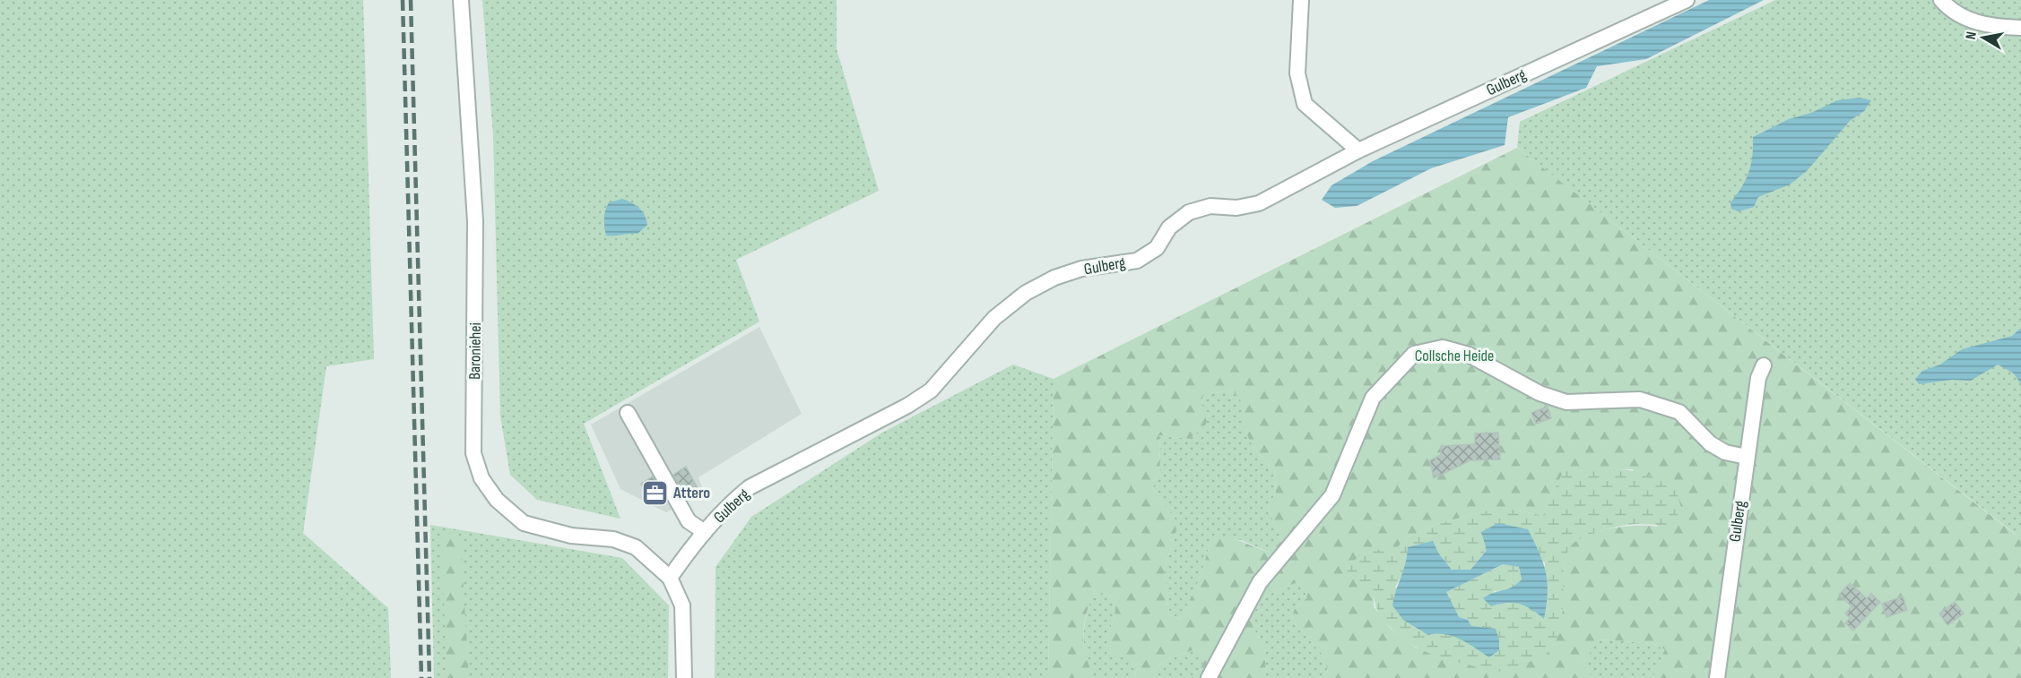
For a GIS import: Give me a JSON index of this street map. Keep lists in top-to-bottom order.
{
  "streets": {
    "street": ["Gulberg", "Baroniehei"]
  },
  "crossings": [
    ["Gulberg", "Baroniehei"]
  ],
  "parks": ["Collsche Heide"],
  "places": {
    "office": ["Attero"]
  },
  "north": "left"
}
